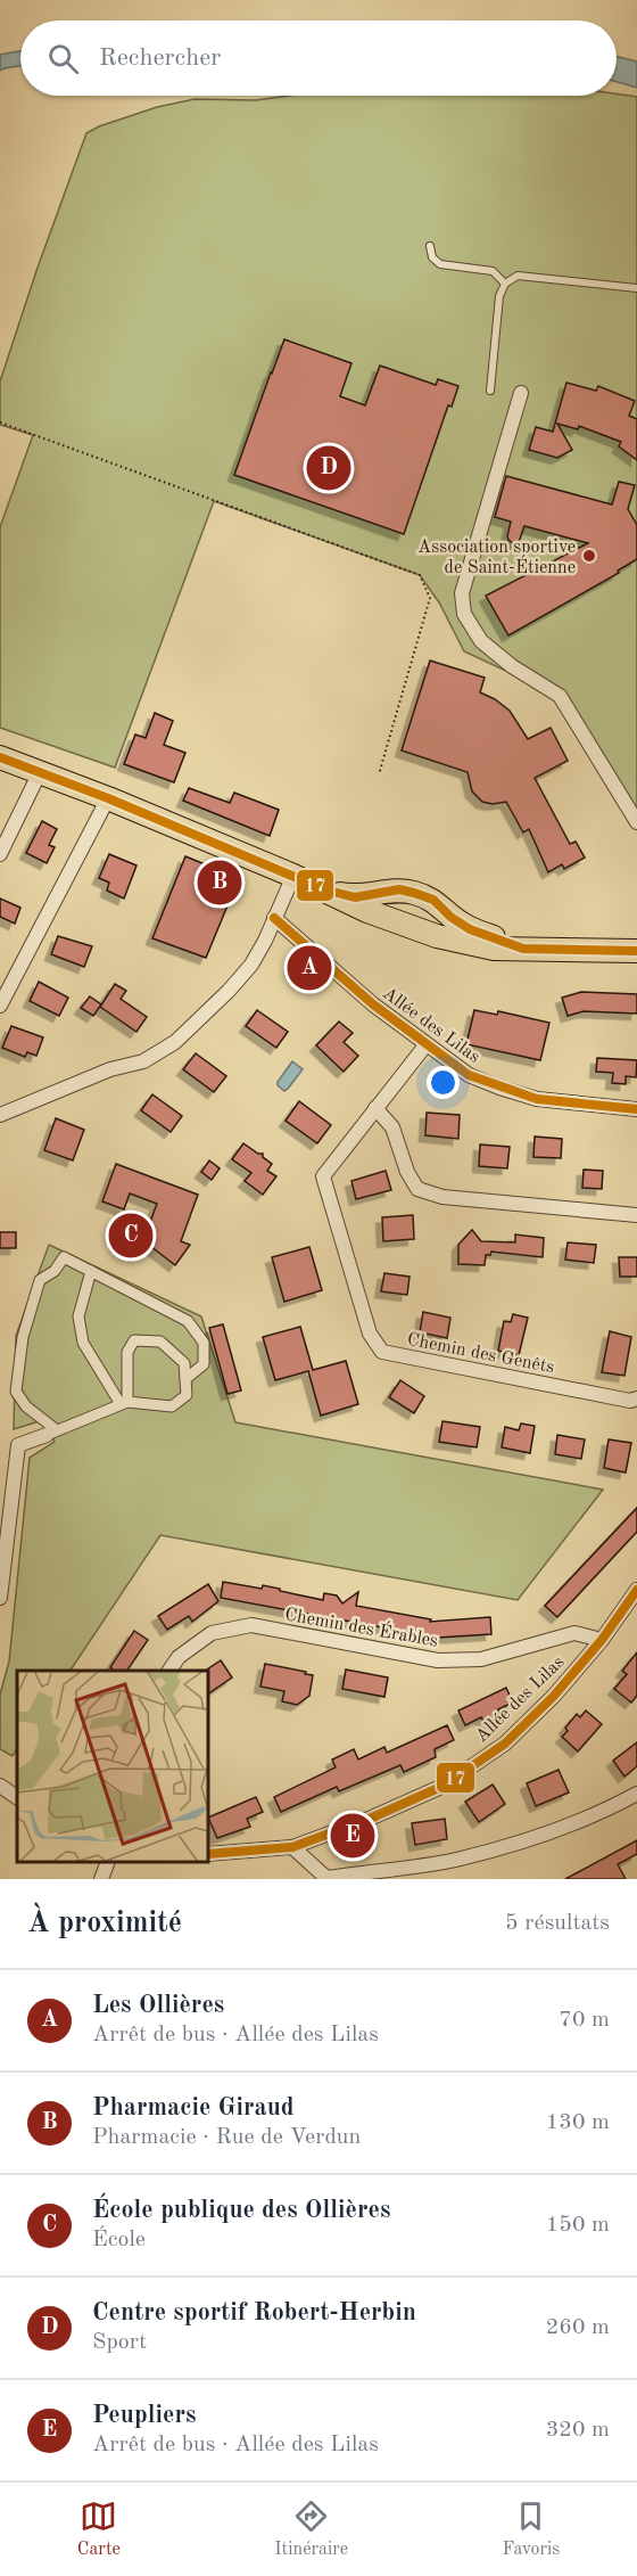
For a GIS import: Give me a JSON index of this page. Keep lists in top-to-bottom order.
{
  "streets": {
    "street": ["Allée des Lilas", "Chemin des Genêts", "Chemin des Érables"]
  },
  "crossings": [
    ["Allée des Lilas", "Chemin des Genêts"],
    ["Allée des Lilas", "Chemin des Érables"]
  ],
  "places": ["Association sportive de Saint-Étienne"],
  "lines": ["transit line 17"],
  "page": {
    "search": "Rechercher",
    "pins": [
      "D",
      "B",
      "A",
      "C",
      "E"
    ],
    "heading": ["À proximité", "5 résultats"],
    "list": [
      {
        "mark": "A",
        "name": "Les Ollières",
        "note": "Arrêt de bus · Allée des Lilas",
        "value": "70 m"
      },
      {
        "mark": "B",
        "name": "Pharmacie Giraud",
        "note": "Pharmacie · Rue de Verdun",
        "value": "130 m"
      },
      {
        "mark": "C",
        "name": "École publique des Ollières",
        "note": "École",
        "value": "150 m"
      },
      {
        "mark": "D",
        "name": "Centre sportif Robert-Herbin",
        "note": "Sport",
        "value": "260 m"
      },
      {
        "mark": "E",
        "name": "Peupliers",
        "note": "Arrêt de bus · Allée des Lilas",
        "value": "320 m"
      }
    ],
    "nav": ["Carte", "Itinéraire", "Favoris"]
  }
}
